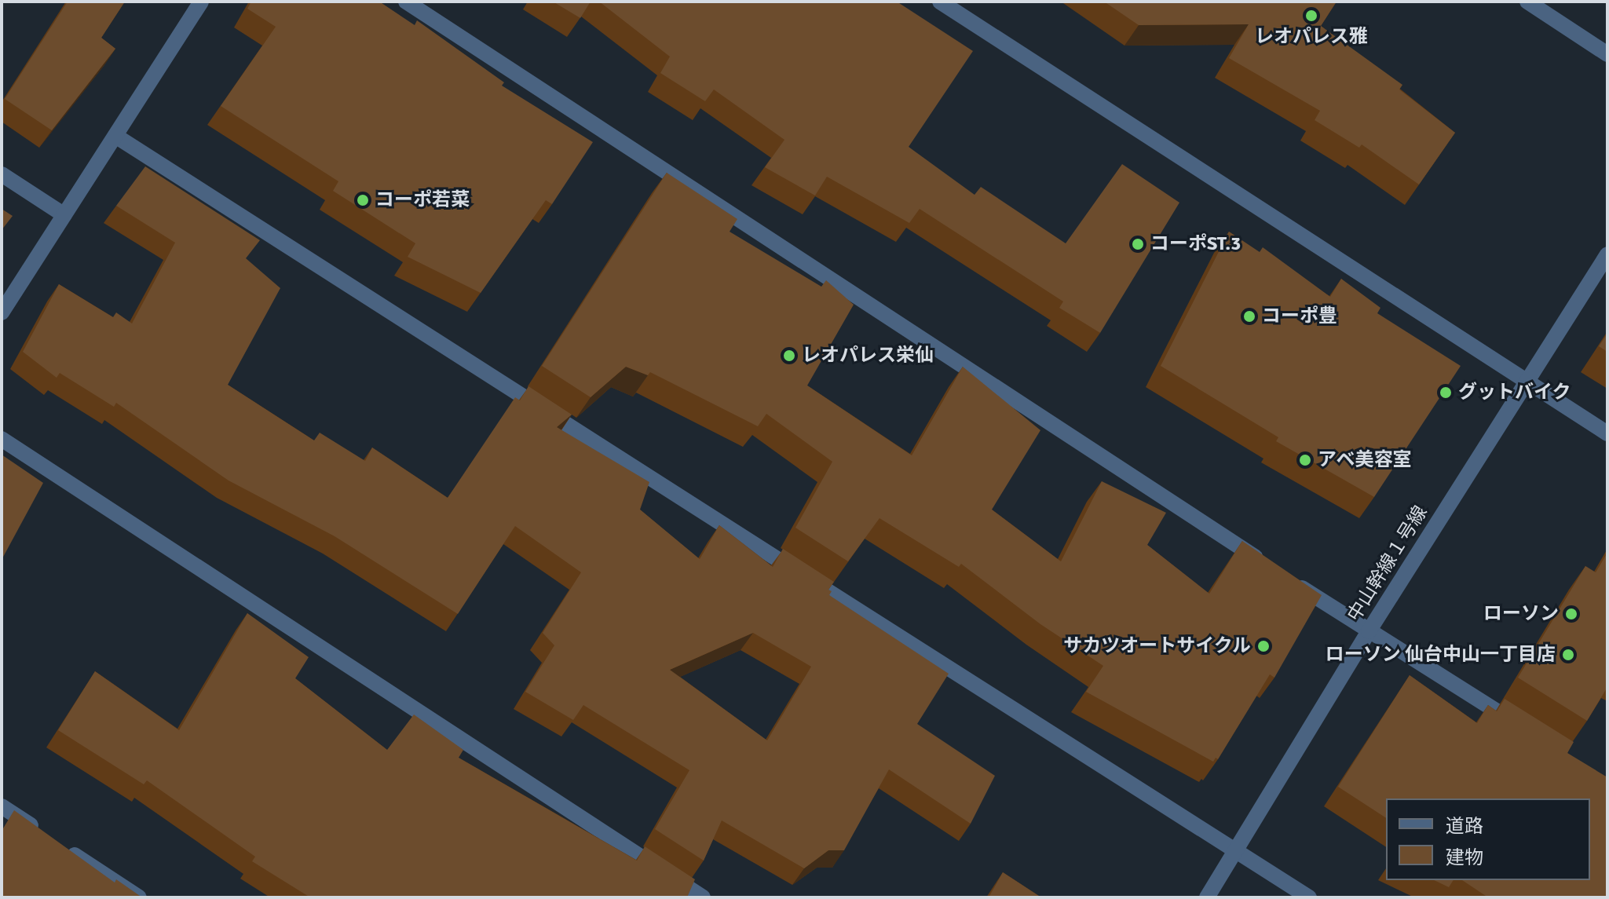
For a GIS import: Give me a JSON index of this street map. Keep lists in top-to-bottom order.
{
  "streets": {
    "street": ["中山幹線１号線"]
  },
  "places": [
    "レオパレス雅",
    "コーポ若菜",
    "コーポST.3",
    "コーポ豊",
    "レオパレス栄仙",
    "グットバイク",
    "アベ美容室",
    "ローソン",
    "サカツオートサイクル",
    "ローソン 仙台中山一丁目店"
  ],
  "legend": ["道路", "建物"]
}
